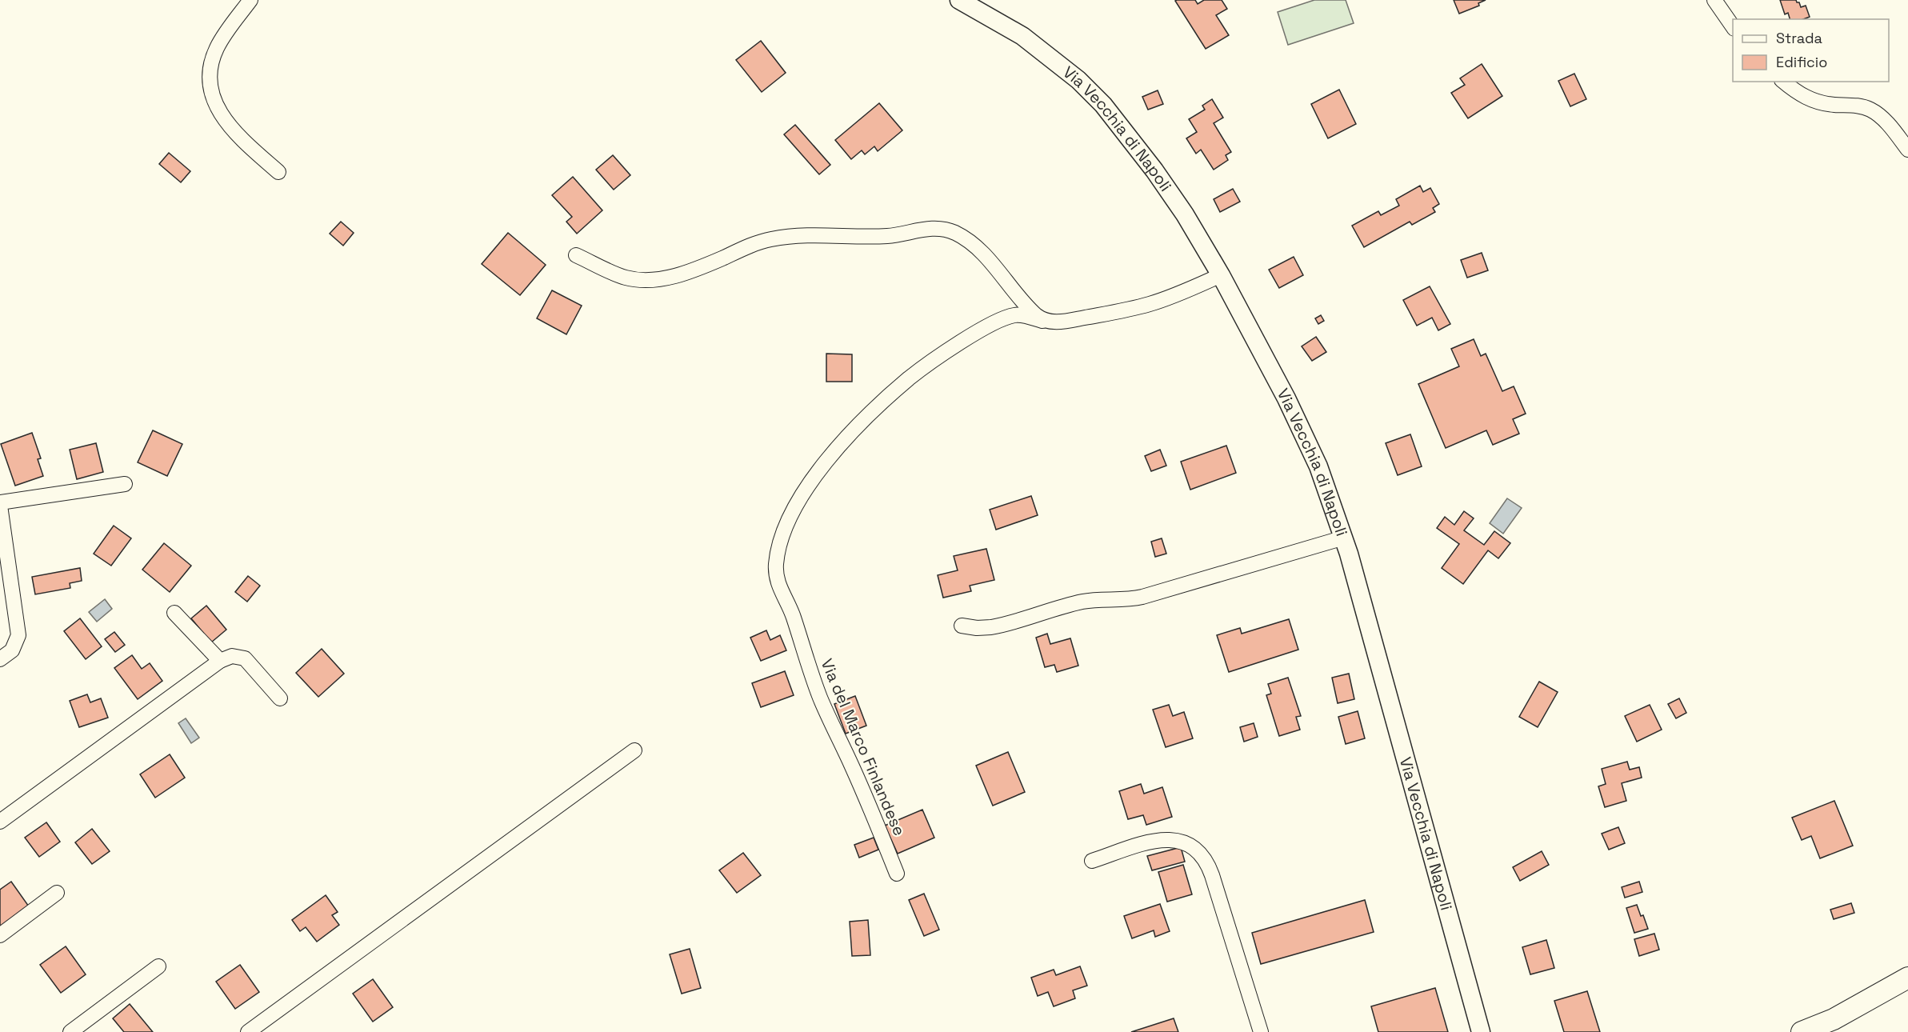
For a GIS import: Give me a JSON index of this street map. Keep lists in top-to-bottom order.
{
  "streets": {
    "street": ["Via Vecchia di Napoli", "Via del Marco Finlandese"]
  },
  "crossings": [
    ["Via Vecchia di Napoli", "Via del Marco Finlandese"]
  ],
  "legend": ["Strada", "Edificio"]
}
